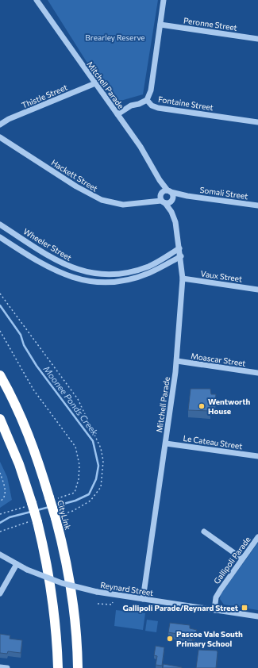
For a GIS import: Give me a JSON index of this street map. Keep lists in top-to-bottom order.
{
  "streets": {
    "highway": ["CityLink"],
    "street": [
      "Peronne Street",
      "Mitchell Parade",
      "Thistle Street",
      "Fontaine Street",
      "Hackett Street",
      "Somali Street",
      "Wheeler Street",
      "Vaux Street",
      "Moascar Street",
      "Le Cateau Street",
      "Gallipoli Parade",
      "Reynard Street"
    ]
  },
  "crossings": [
    ["Mitchell Parade", "Thistle Street"],
    ["Mitchell Parade", "Fontaine Street"],
    ["Mitchell Parade", "Hackett Street"],
    ["Mitchell Parade", "Somali Street"],
    ["Mitchell Parade", "Wheeler Street"],
    ["Mitchell Parade", "Vaux Street"],
    ["Mitchell Parade", "Moascar Street"],
    ["Mitchell Parade", "Le Cateau Street"],
    ["Mitchell Parade", "Reynard Street"],
    ["Hackett Street", "Somali Street"],
    ["Gallipoli Parade", "Reynard Street"]
  ],
  "water": ["Moonee Ponds Creek"],
  "parks": ["Brearley Reserve"],
  "places": {
    "other": ["Wentworth House", "Pascoe Vale South Primary School"],
    "transit": ["Gallipoli Parade/Reynard Street"]
  }
}
